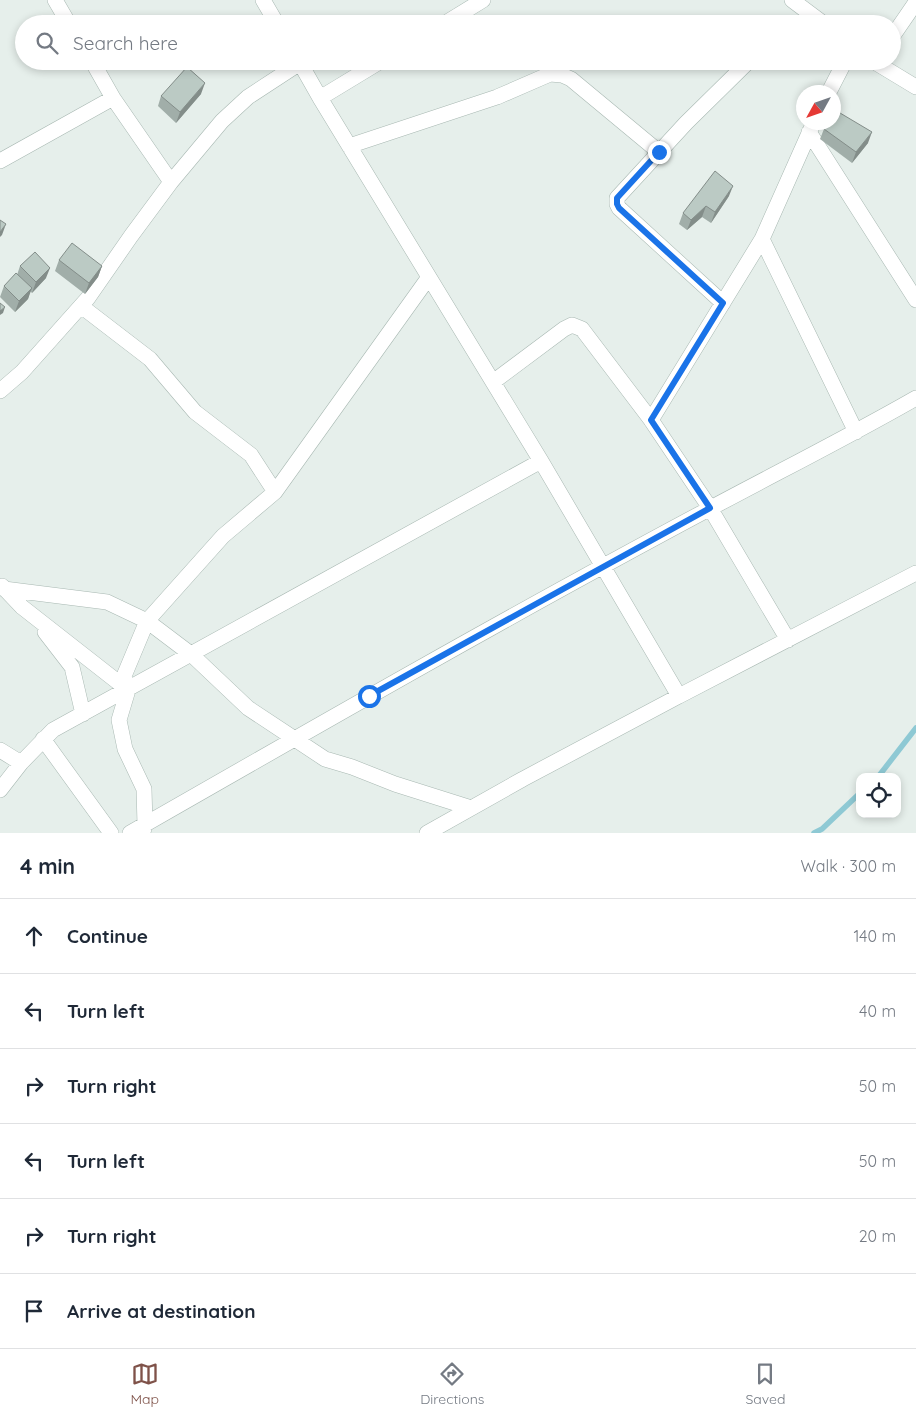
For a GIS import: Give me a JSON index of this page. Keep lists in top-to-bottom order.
{
  "north": "bottom left",
  "page": {
    "search": "Search here",
    "heading": ["4 min", "Walk · 300 m"],
    "list": [
      ["Continue", "140 m"],
      ["Turn left", "40 m"],
      ["Turn right", "50 m"],
      ["Turn left", "50 m"],
      ["Turn right", "20 m"],
      "Arrive at destination"
    ],
    "nav": ["Map", "Directions", "Saved"]
  }
}
